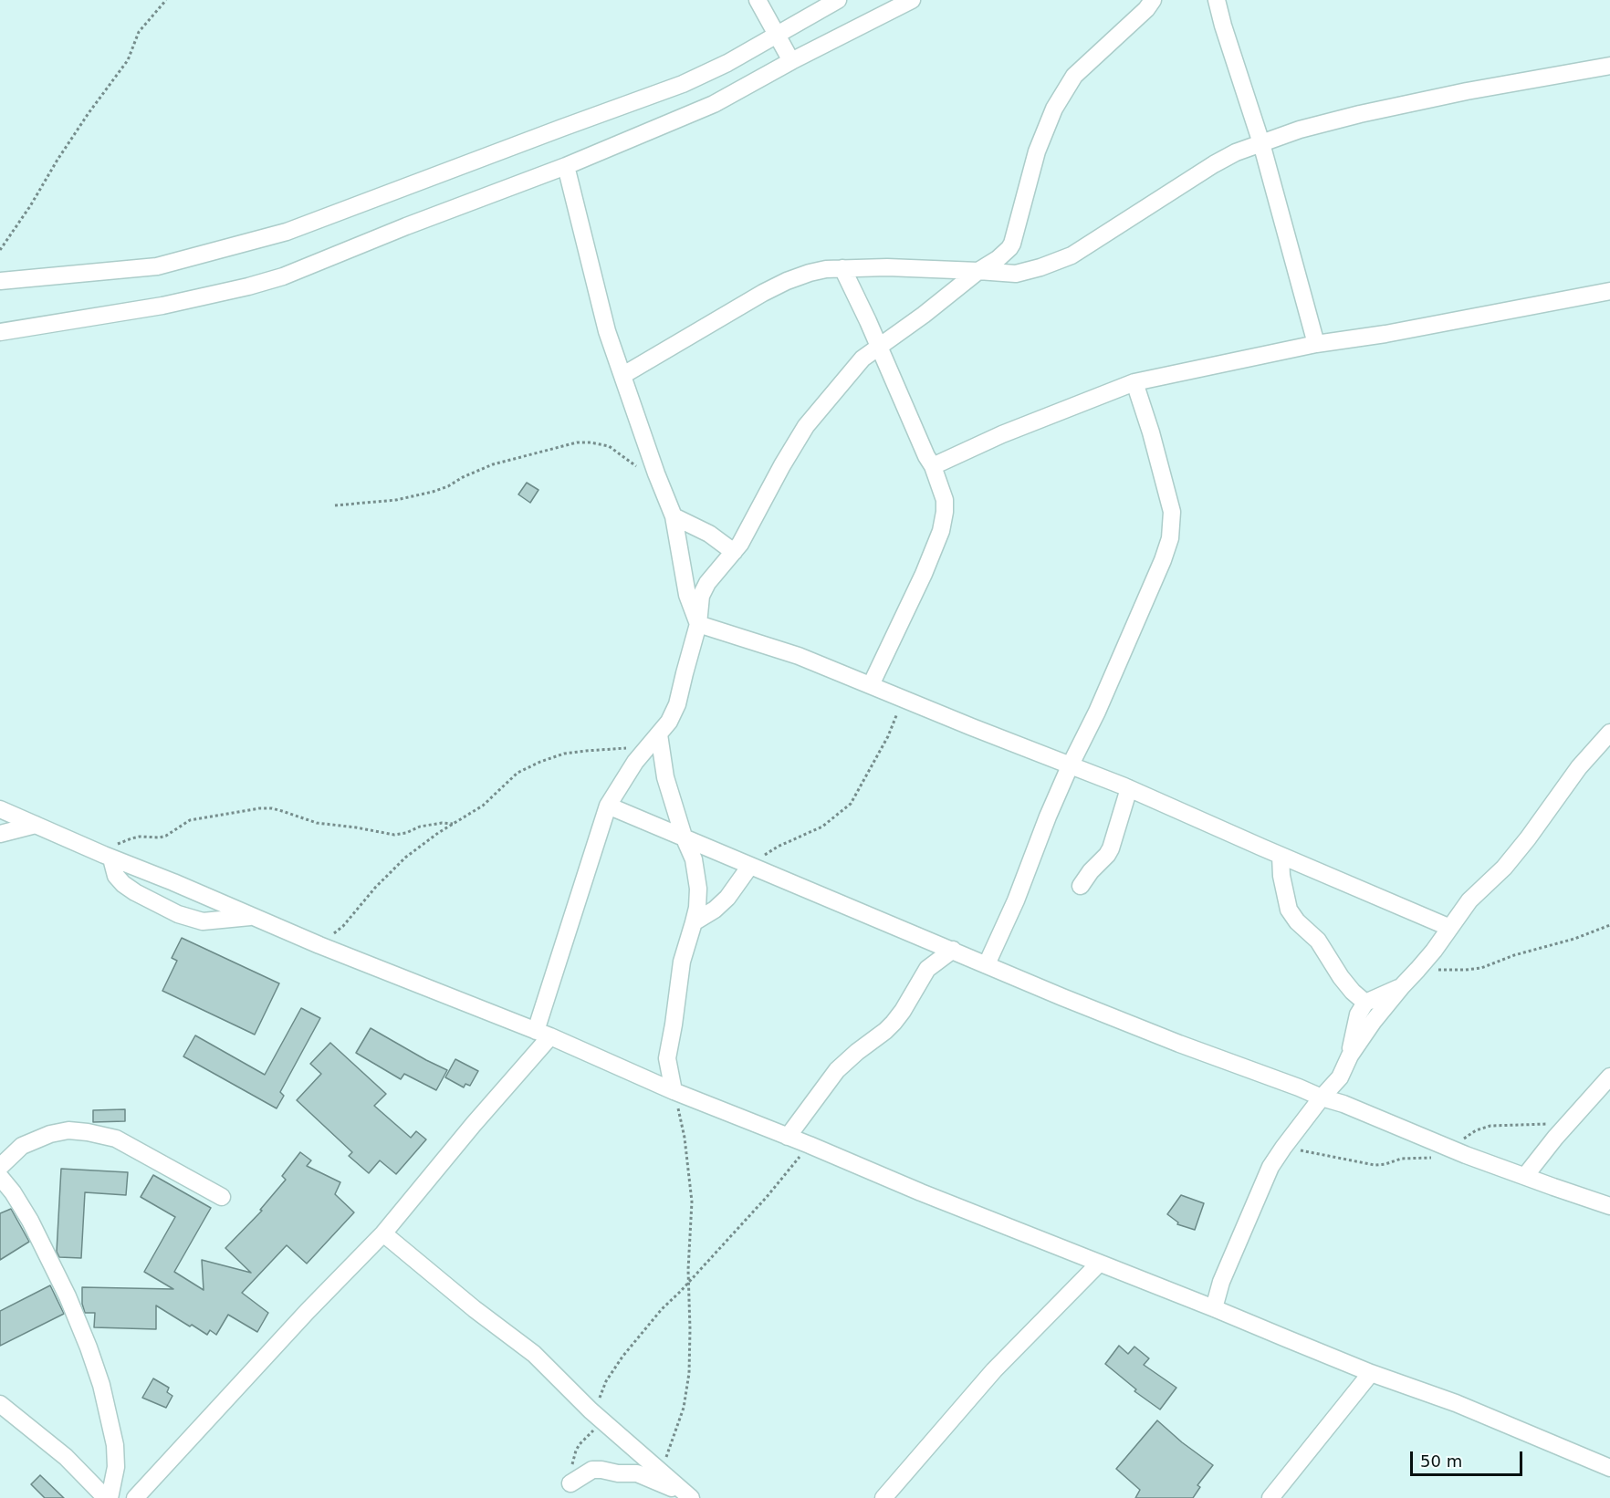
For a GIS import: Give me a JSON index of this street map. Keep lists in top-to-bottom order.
{
  "scale_bar": "50 m"
}
